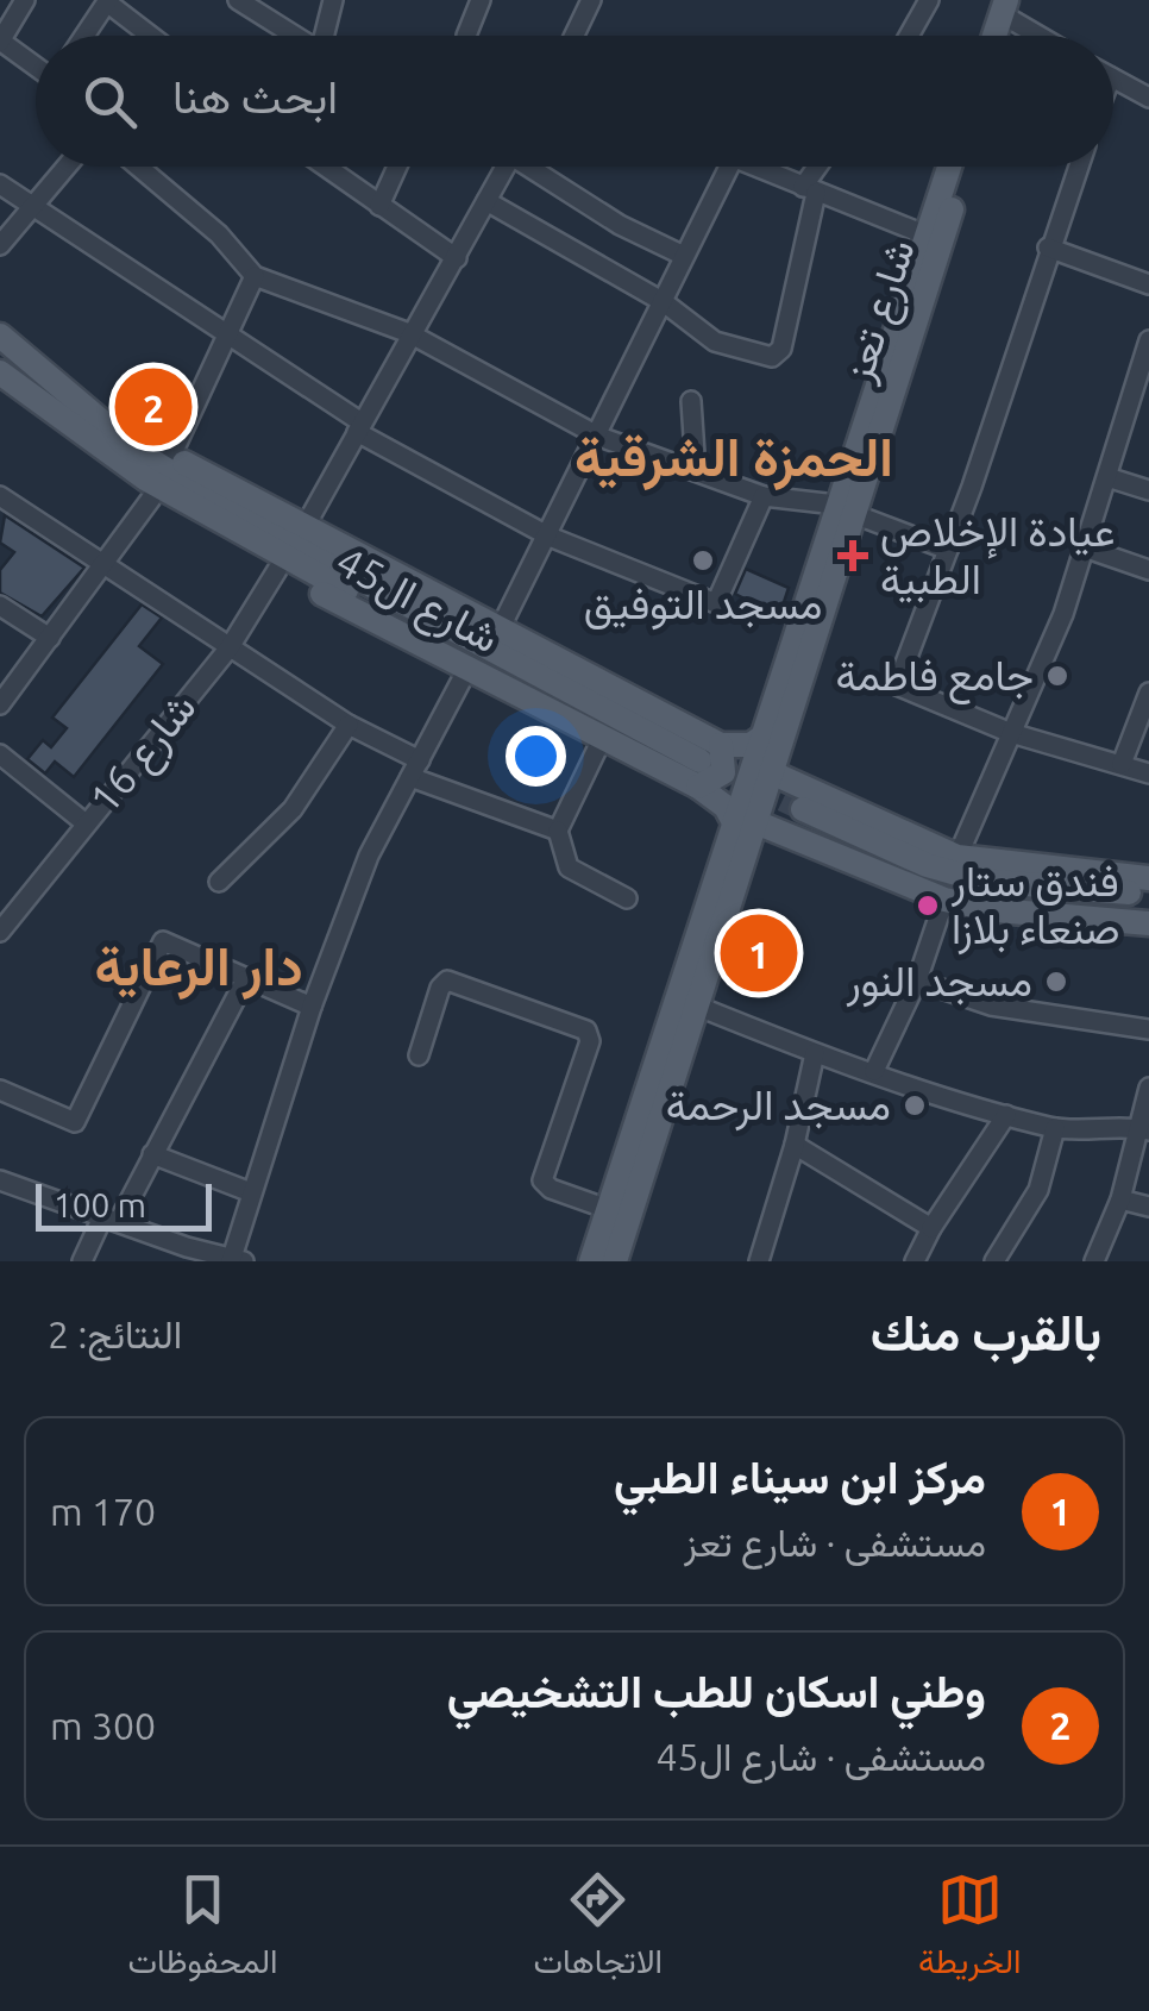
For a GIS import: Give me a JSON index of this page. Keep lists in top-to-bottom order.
{
  "streets": {
    "main road": ["شارع تعز", "شارع ال45"],
    "street": ["شارع 16"]
  },
  "crossings": [
    ["شارع تعز", "شارع ال45"],
    ["شارع ال45", "شارع 16"]
  ],
  "districts": ["الحمزة الشرقية", "دار الرعاية"],
  "places": {
    "health": ["عيادة الإخلاص الطبية"],
    "other": [
      "مسجد التوفيق",
      "جامع فاطمة",
      "فندق ستار صنعاء بلازا",
      "مسجد النور",
      "مسجد الرحمة"
    ]
  },
  "scale_bar": "100 m",
  "page": {
    "search": "ابحث هنا",
    "pins": ["2", "1"],
    "scale": "100 m",
    "heading": ["بالقرب منك", "النتائج: 2"],
    "list": [
      {
        "mark": "1",
        "name": "مركز ابن سيناء الطبي",
        "note": "مستشفى · شارع تعز",
        "value": "170 m"
      },
      {
        "mark": "2",
        "name": "وطني اسكان للطب التشخيصي",
        "note": "مستشفى · شارع ال45",
        "value": "300 m"
      }
    ],
    "nav": ["الخريطة", "الاتجاهات", "المحفوظات"]
  }
}
